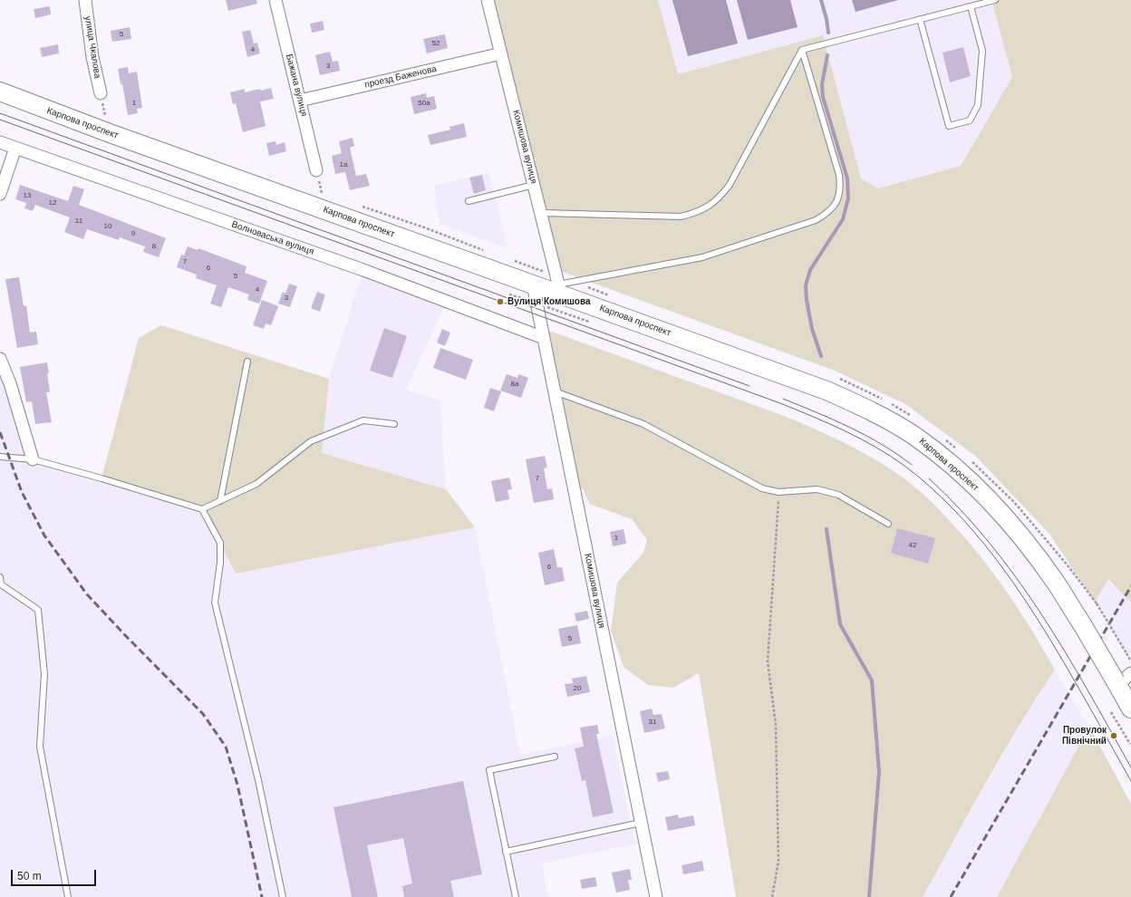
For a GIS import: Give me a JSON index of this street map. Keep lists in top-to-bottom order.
{
  "streets": {
    "main road": ["Карпова проспект"],
    "street": [
      "улица Чкалова",
      "проезд Баженова",
      "Бажана вулиця",
      "Комишова вулиця",
      "Волноваська вулиця"
    ]
  },
  "crossings": [
    ["проезд Баженова", "Бажана вулиця"],
    ["проезд Баженова", "Комишова вулиця"],
    ["Карпова проспект", "Комишова вулиця"],
    ["Комишова вулиця", "Волноваська вулиця"]
  ],
  "places": ["Вулиця Комишова", "Провулок Північний"],
  "house_numbers": [
    "5",
    "52",
    "4",
    "3",
    "1",
    "50а",
    "1а",
    "13",
    "12",
    "11",
    "10",
    "9",
    "8",
    "7",
    "6",
    "5",
    "4",
    "3",
    "8а",
    "7",
    "1",
    "42",
    "6",
    "5",
    "20",
    "31"
  ],
  "scale_bar": "50 m"
}
